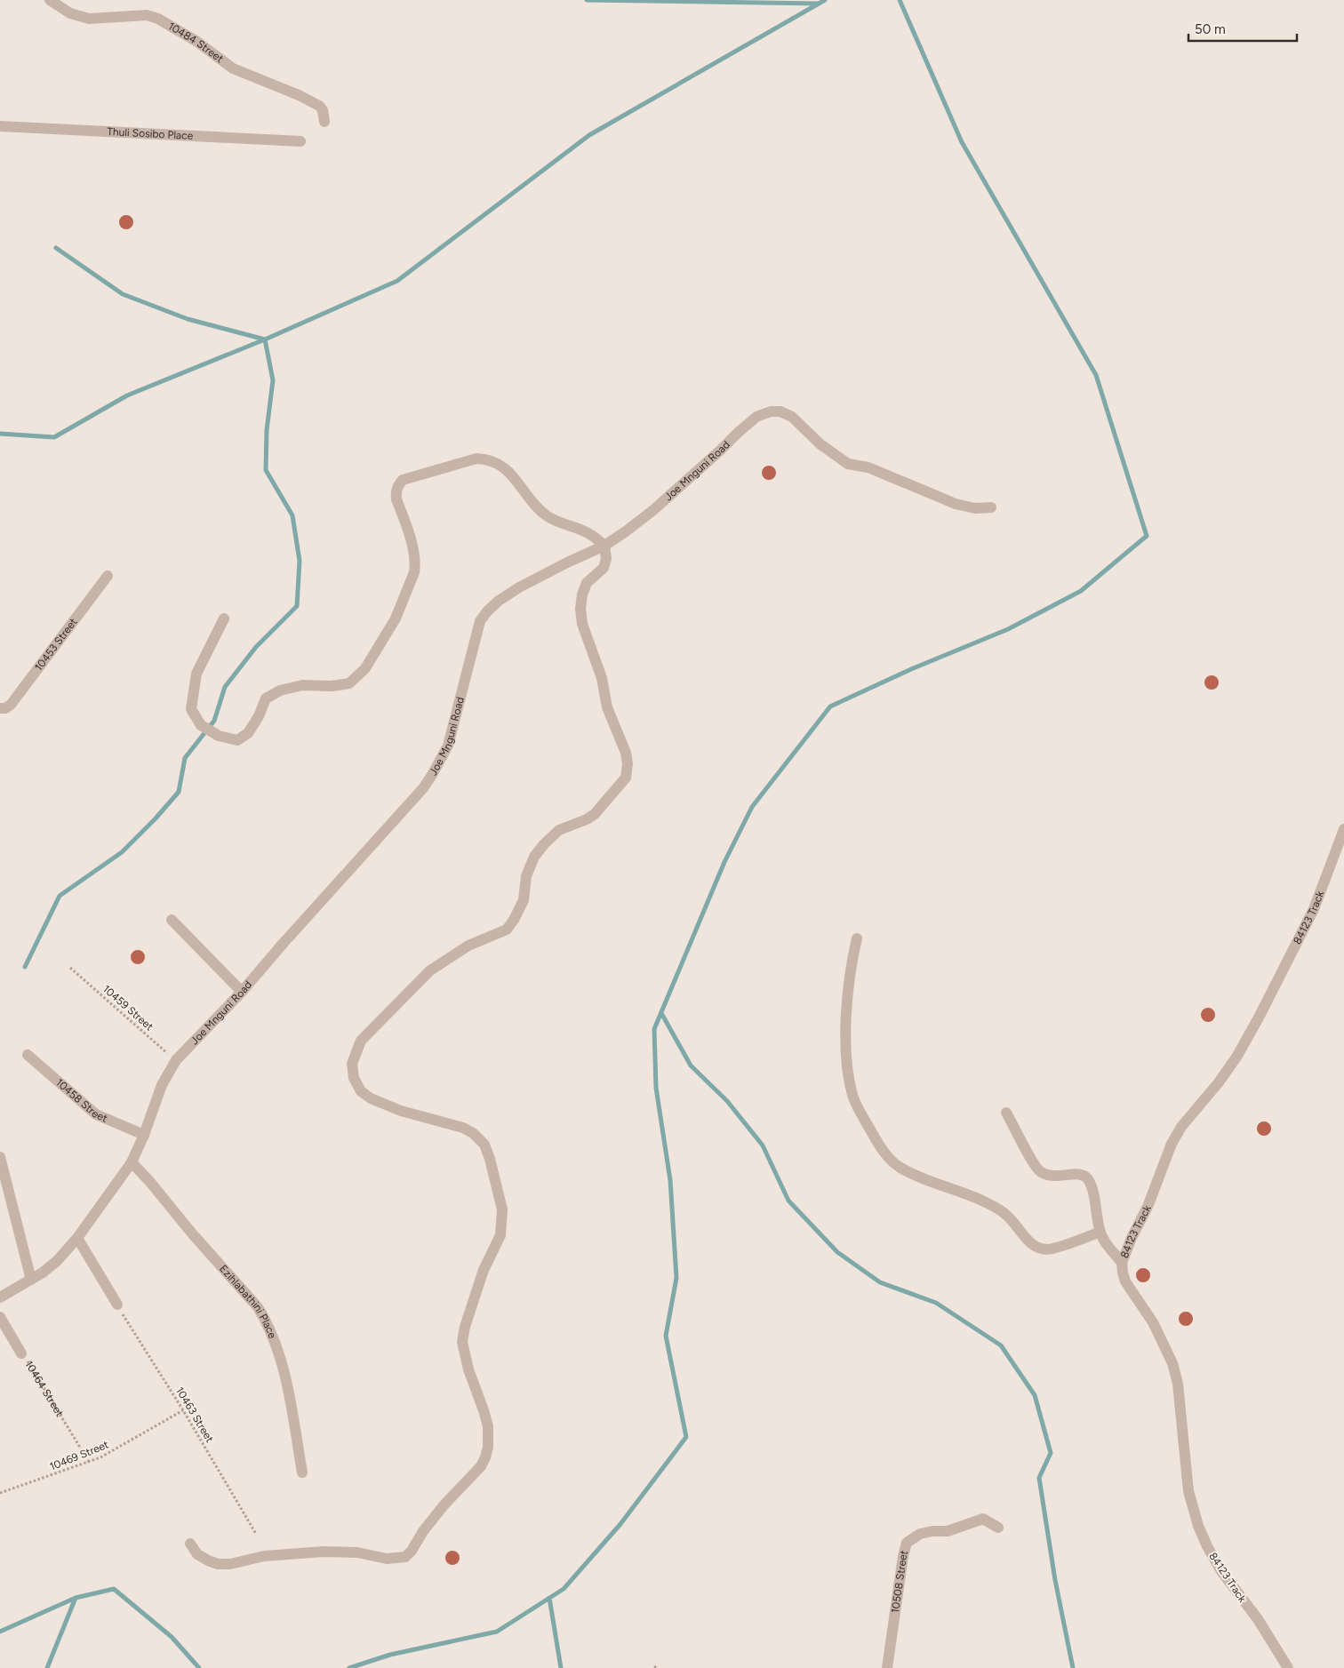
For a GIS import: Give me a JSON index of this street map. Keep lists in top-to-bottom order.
{
  "streets": {
    "street": [
      "10484 Street",
      "Thuli Sosibo Place",
      "Joe Mnguni Road",
      "10453 Street",
      "84123 Track",
      "10458 Street",
      "Ezihlabathini Place",
      "10464 Street",
      "10508 Street"
    ],
    "path": ["10459 Street", "10463 Street", "10469 Street"]
  },
  "crossings": [
    ["Joe Mnguni Road", "10459 Street"],
    ["Joe Mnguni Road", "10458 Street"],
    ["Joe Mnguni Road", "Ezihlabathini Place"],
    ["10464 Street", "10469 Street"],
    ["10463 Street", "10469 Street"]
  ],
  "scale_bar": "50 m"
}
